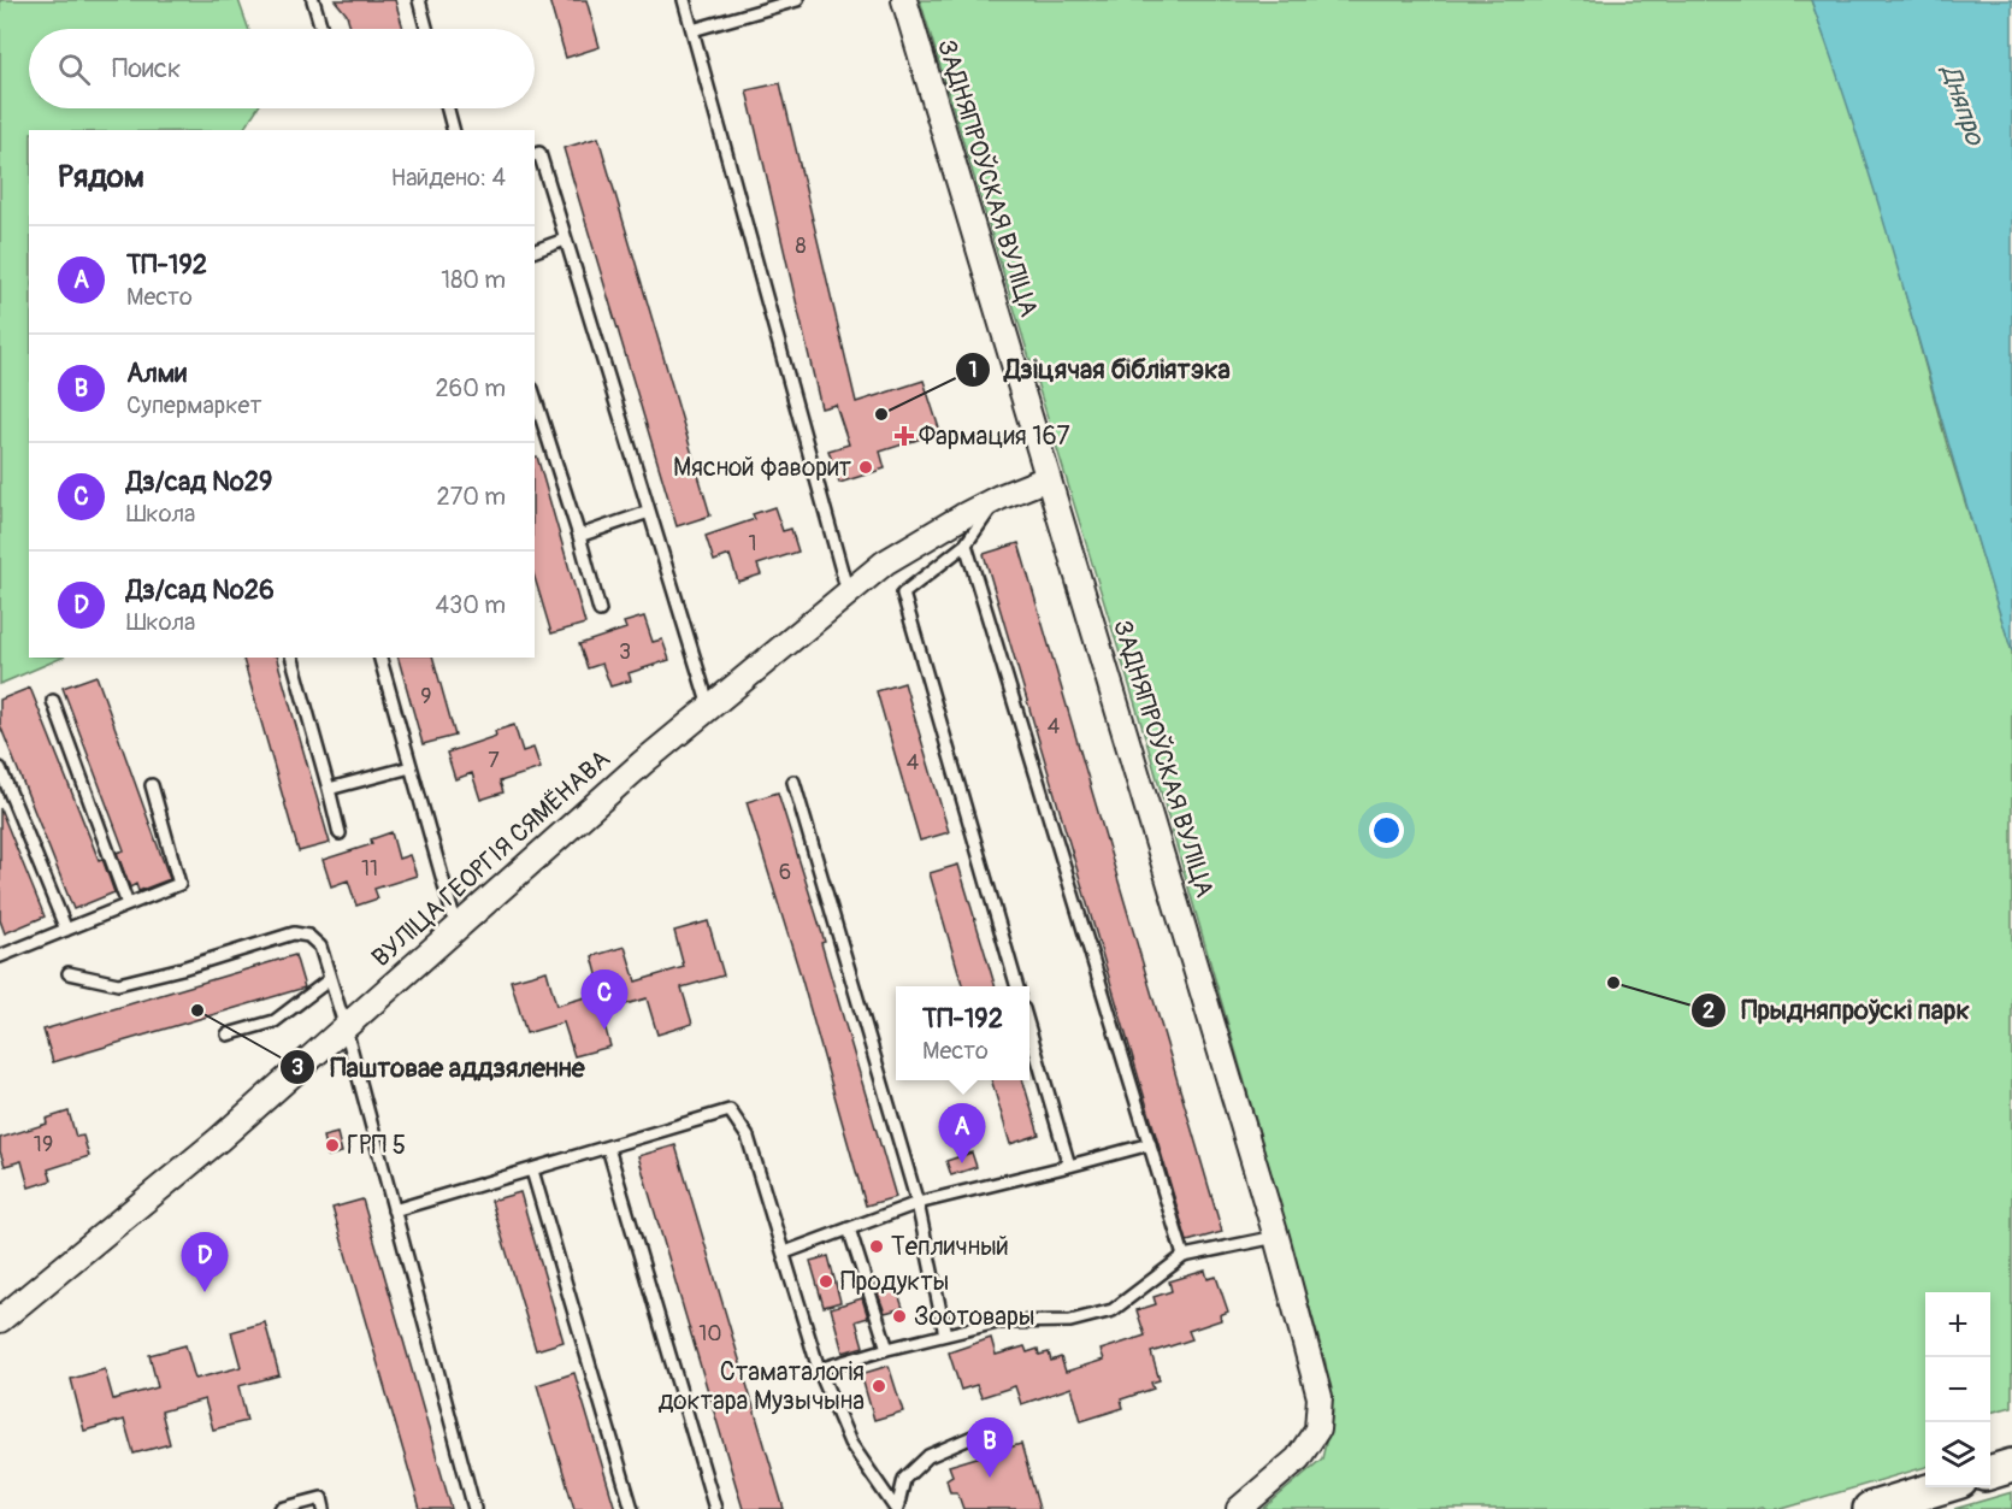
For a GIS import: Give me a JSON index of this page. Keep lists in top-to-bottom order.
{
  "streets": {
    "street": ["ЗАДНЯПРОЎСКАЯ ВУЛІЦА", "ВУЛІЦА ГЕОРГІЯ СЯМЁНАВА"]
  },
  "crossings": [
    ["ЗАДНЯПРОЎСКАЯ ВУЛІЦА", "ВУЛІЦА ГЕОРГІЯ СЯМЁНАВА"]
  ],
  "water": ["Дняпро"],
  "places": {
    "other": [
      "Дзіцячая бібліятэка",
      "Мясной фаворит",
      "Прыдняпроўскі парк",
      "Паштовае аддзяленне",
      "ГРП 5",
      "Тепличный",
      "Продукты",
      "Зоотовары",
      "Стаматалогія доктара Музычына"
    ],
    "health": ["Фармация 167"]
  },
  "house_numbers": [
    "8",
    "1",
    "3",
    "9",
    "4",
    "7",
    "4",
    "11",
    "6",
    "19",
    "10"
  ],
  "page": {
    "search": "Поиск",
    "heading": ["Рядом", "Найдено: 4"],
    "list": [
      {
        "mark": "A",
        "name": "ТП-192",
        "note": "Место",
        "value": "180 m"
      },
      {
        "mark": "B",
        "name": "Алми",
        "note": "Супермаркет",
        "value": "260 m"
      },
      {
        "mark": "C",
        "name": "Дз/сад №29",
        "note": "Школа",
        "value": "270 m"
      },
      {
        "mark": "D",
        "name": "Дз/сад №26",
        "note": "Школа",
        "value": "430 m"
      }
    ],
    "pins": [
      "C",
      "A",
      "D",
      "B"
    ],
    "popup": ["ТП-192", "Место"],
    "map_buttons": ["+", "−"]
  }
}
